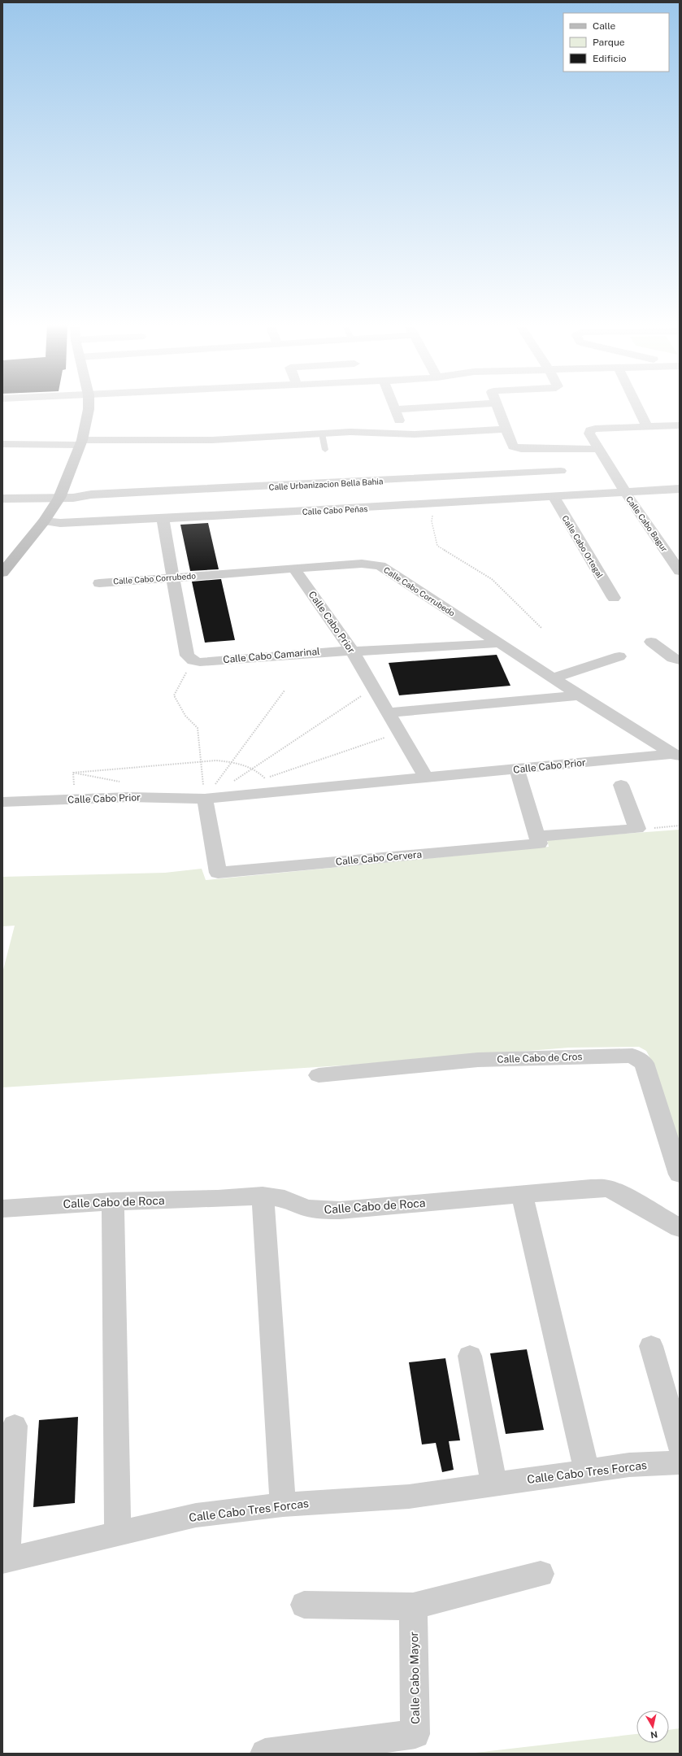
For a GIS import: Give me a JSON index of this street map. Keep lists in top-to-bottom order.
{
  "streets": {
    "street": [
      "Calle Urbanizacion Bella Bahia",
      "Calle Cabo Peñas",
      "Calle Cabo Bagur",
      "Calle Cabo Ortegal",
      "Calle Cabo Corrubedo",
      "Calle Cabo Prior",
      "Calle Cabo Camarinal",
      "Calle Cabo Cervera",
      "Calle Cabo de Cros",
      "Calle Cabo de Roca",
      "Calle Cabo Tres Forcas",
      "Calle Cabo Mayor"
    ]
  },
  "crossings": [
    ["Calle Cabo Peñas", "Calle Cabo Bagur"],
    ["Calle Cabo Peñas", "Calle Cabo Ortegal"],
    ["Calle Cabo Corrubedo", "Calle Cabo Prior"],
    ["Calle Cabo Corrubedo", "Calle Cabo Camarinal"],
    ["Calle Cabo Prior", "Calle Cabo Camarinal"],
    ["Calle Cabo Prior", "Calle Cabo Cervera"]
  ],
  "legend": ["Calle", "Parque", "Edificio"],
  "north": "bottom"
}
